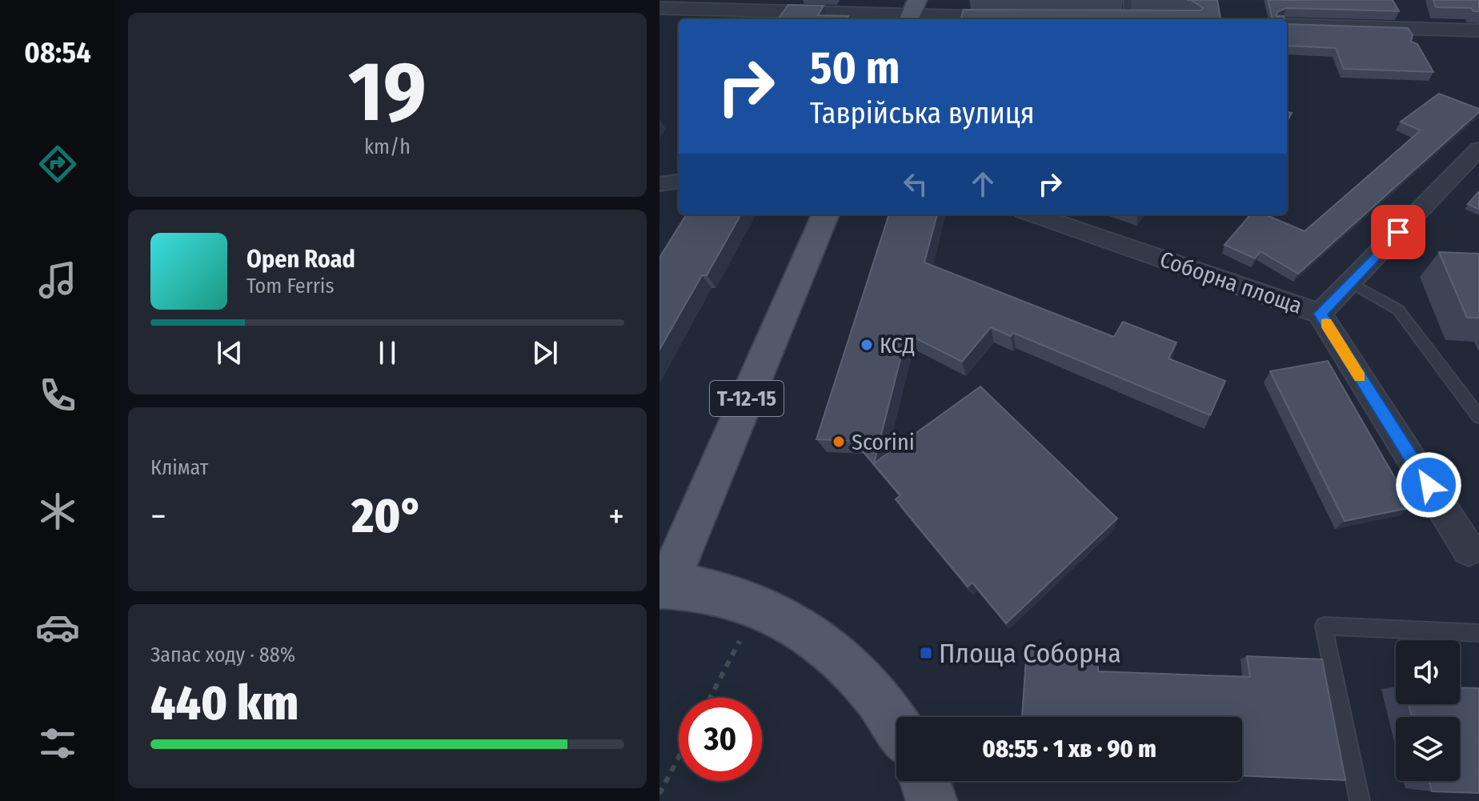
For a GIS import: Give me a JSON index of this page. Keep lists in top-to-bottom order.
{
  "streets": {
    "main road": ["Т-12-15"],
    "street": ["Соборна площа"]
  },
  "places": {
    "other": ["КСД", "Scorini"],
    "transit": ["Площа Соборна"]
  },
  "page": {
    "tabs": "08:54",
    "tile": [
      ["19", "km/h"],
      "Клімат",
      ["Запас ходу · 88%", "440 km"]
    ],
    "turn": ["50 m", "Таврійська вулиця"],
    "song": ["Open Road", "Tom Ferris"],
    "heat": ["−", "20°", "+"],
    "limit": "30",
    "trip": "08:55 · 1 хв · 90 m"
  }
}
